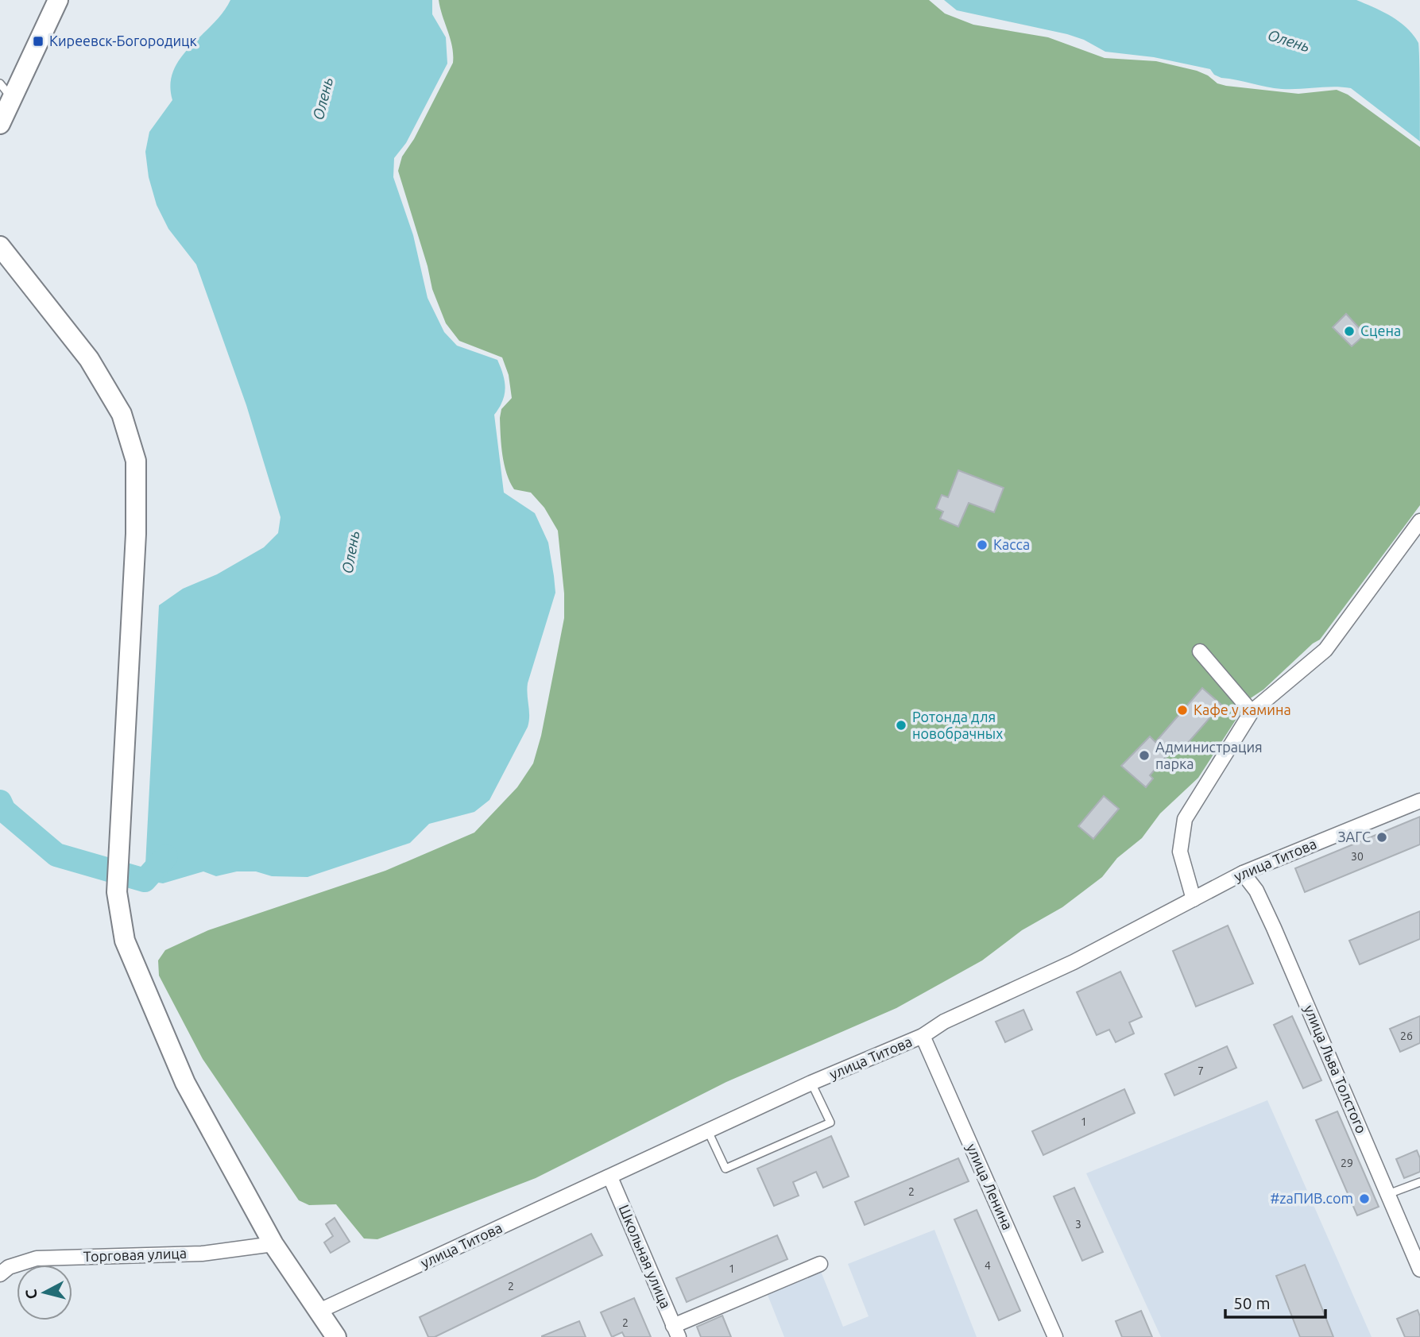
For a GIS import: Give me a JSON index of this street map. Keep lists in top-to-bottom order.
{
  "streets": {
    "street": [
      "улица Титова",
      "улица Льва Толстого",
      "улица Ленина",
      "Торговая улица",
      "Школьная улица"
    ]
  },
  "crossings": [
    ["улица Титова", "улица Льва Толстого"],
    ["улица Титова", "улица Ленина"],
    ["улица Титова", "Школьная улица"]
  ],
  "water": ["Олень"],
  "places": {
    "transit": ["Киреевск-Богородицк"],
    "other": [
      "Сцена",
      "Касса",
      "Кафе у камина",
      "Ротонда для новобрачных",
      "Администрация парка",
      "ЗАГС",
      "#zaПИВ.com"
    ]
  },
  "house_numbers": [
    "30",
    "26",
    "7",
    "1",
    "29",
    "2",
    "3",
    "4",
    "1",
    "2",
    "2"
  ],
  "scale_bar": "50 m",
  "north": "left"
}
